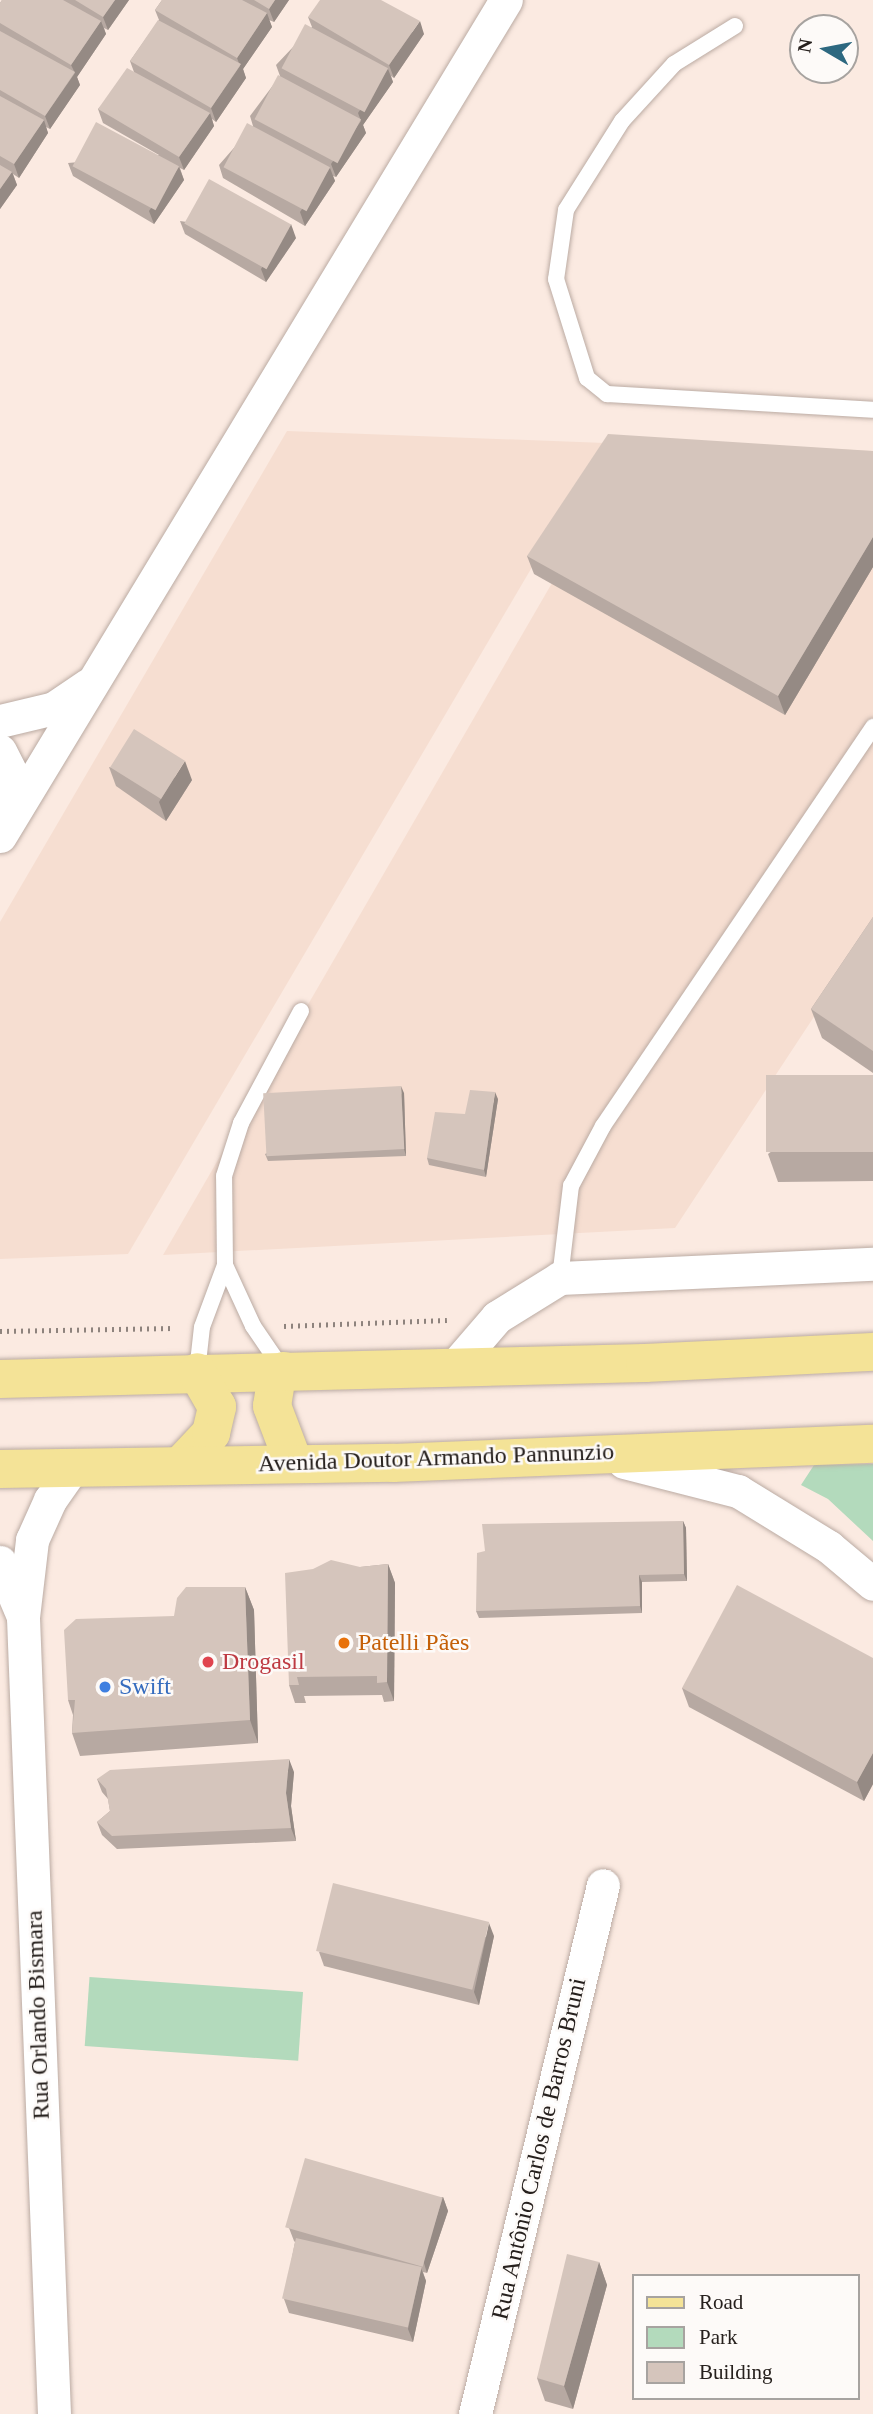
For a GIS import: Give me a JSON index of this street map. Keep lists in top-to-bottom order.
{
  "streets": {
    "main road": ["Avenida Doutor Armando Pannunzio"],
    "street": ["Rua Orlando Bismara", "Rua Antônio Carlos de Barros Bruni"]
  },
  "crossings": [
    ["Avenida Doutor Armando Pannunzio", "Rua Orlando Bismara"]
  ],
  "places": ["Patelli Pães", "Drogasil", "Swift"],
  "legend": ["Road", "Park", "Building"],
  "north": "left"
}
